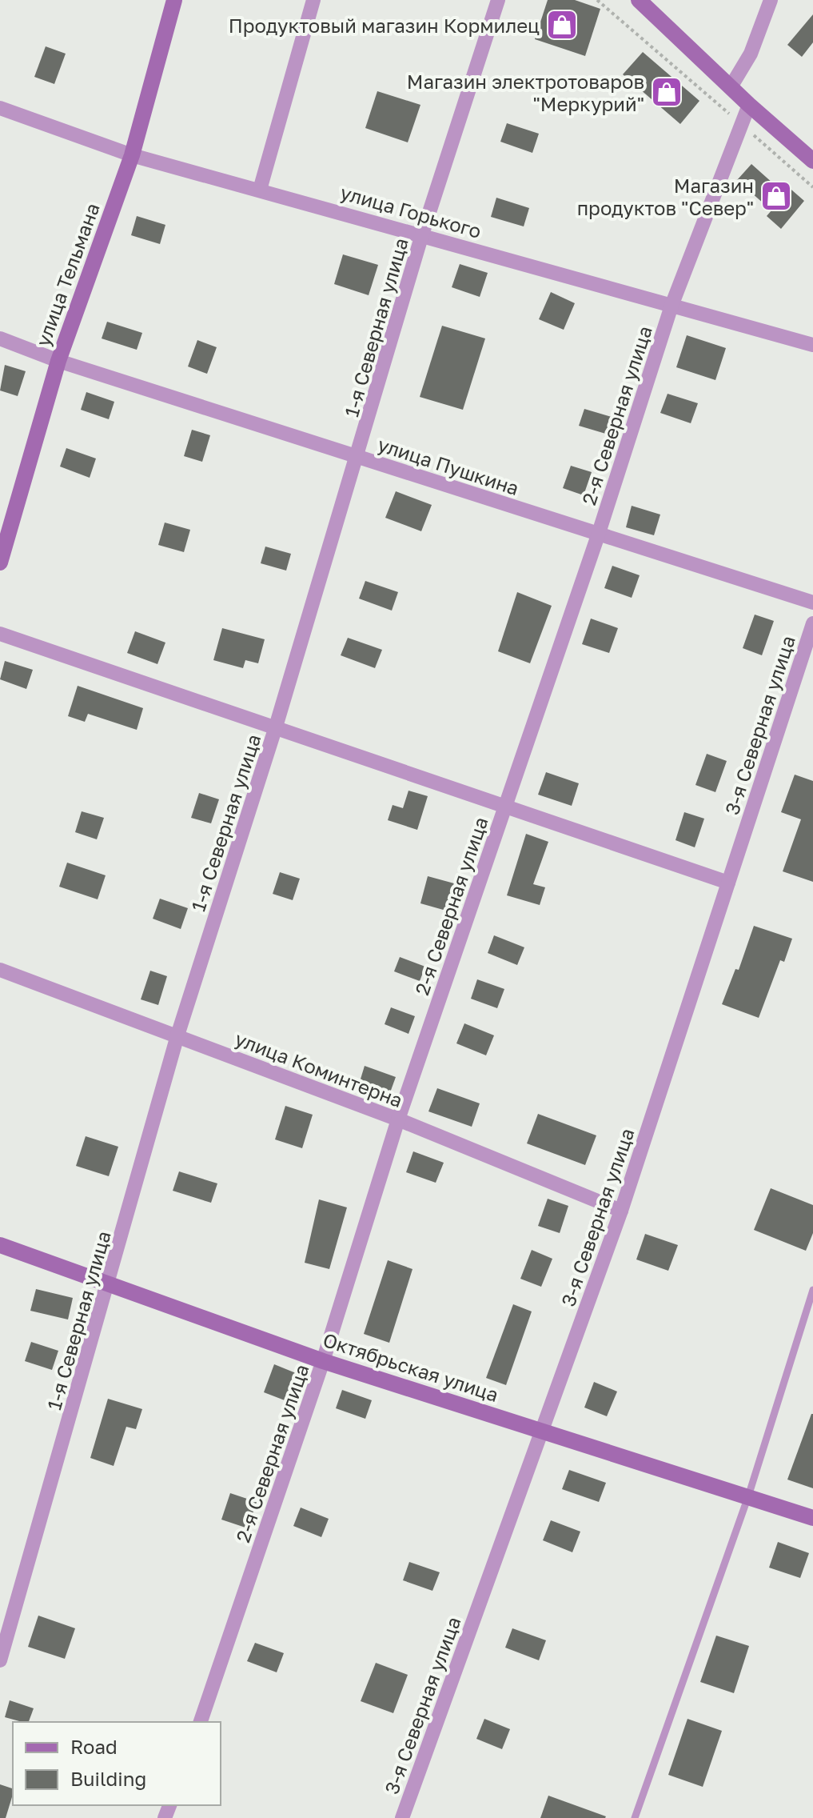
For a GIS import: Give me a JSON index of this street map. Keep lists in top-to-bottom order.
{
  "streets": {
    "street": [
      "улица Горького",
      "улица Тельмана",
      "1-я Северная улица",
      "2-я Северная улица",
      "улица Пушкина",
      "3-я Северная улица",
      "улица Коминтерна",
      "Октябрьская улица"
    ]
  },
  "crossings": [
    ["улица Горького", "улица Тельмана"],
    ["улица Горького", "1-я Северная улица"],
    ["улица Горького", "2-я Северная улица"],
    ["улица Тельмана", "улица Пушкина"],
    ["1-я Северная улица", "улица Пушкина"],
    ["1-я Северная улица", "улица Коминтерна"],
    ["1-я Северная улица", "Октябрьская улица"],
    ["2-я Северная улица", "улица Пушкина"],
    ["2-я Северная улица", "улица Коминтерна"],
    ["2-я Северная улица", "Октябрьская улица"],
    ["3-я Северная улица", "улица Коминтерна"],
    ["3-я Северная улица", "Октябрьская улица"]
  ],
  "places": {
    "shop": ["Продуктовый магазин Кормилец", "Магазин электротоваров \"Меркурий\"", "Магазин продуктов \"Север\""]
  },
  "legend": ["Road", "Building"]
}
